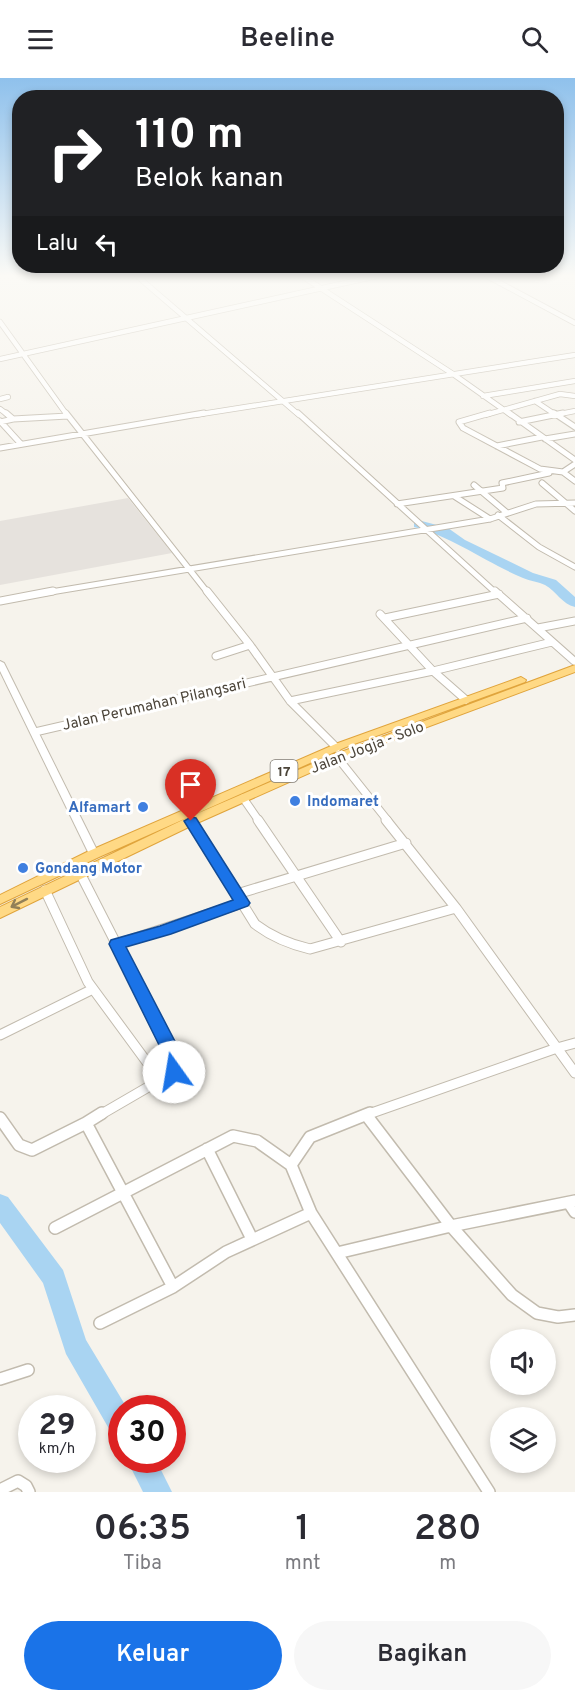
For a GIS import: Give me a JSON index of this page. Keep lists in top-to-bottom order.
{
  "streets": {
    "highway": ["Jalan Jogja - Solo", "17"],
    "street": ["Jalan Perumahan Pilangsari"]
  },
  "places": ["Indomaret", "Alfamart", "Gondang Motor"],
  "page": {
    "header": "Beeline",
    "turn": ["110 m", "Belok kanan"],
    "then": "Lalu",
    "speed": "29 km/h",
    "limit": "30",
    "eta": [
      "06:35",
      "Tiba",
      "1",
      "mnt",
      "280",
      "m"
    ],
    "buttons": ["Keluar", "Bagikan"]
  }
}
